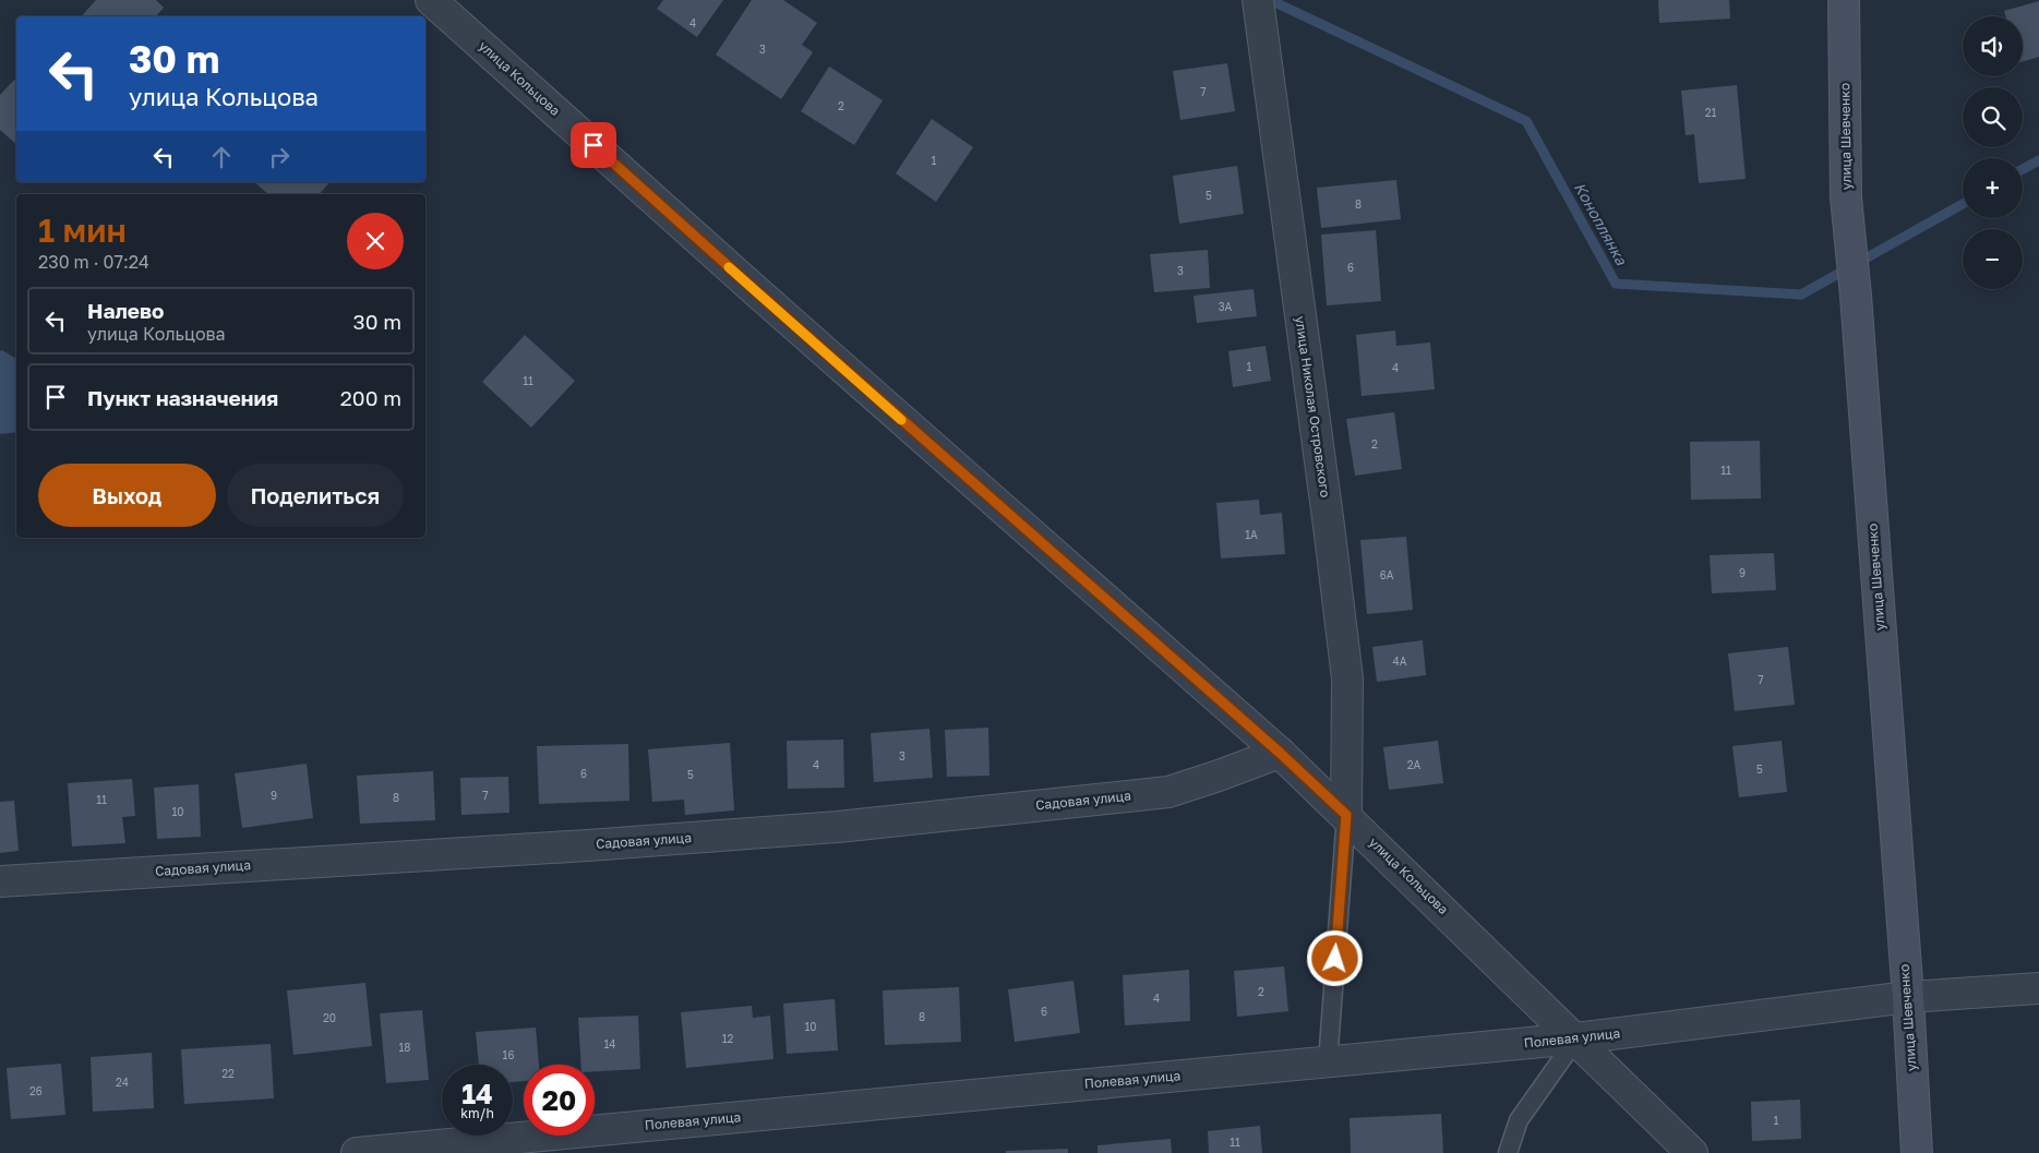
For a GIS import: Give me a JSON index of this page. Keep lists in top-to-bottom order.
{
  "streets": {
    "main road": ["улица Шевченко"],
    "street": [
      "улица Кольцова",
      "улица Николая Островского",
      "Садовая улица",
      "Полевая улица"
    ]
  },
  "crossings": [
    ["улица Кольцова", "улица Николая Островского"],
    ["улица Кольцова", "Садовая улица"],
    ["улица Кольцова", "Полевая улица"],
    ["улица Шевченко", "Полевая улица"]
  ],
  "water": ["Коноплянка"],
  "house_numbers": [
    "4",
    "3",
    "7",
    "2",
    "21",
    "1",
    "5",
    "8",
    "6",
    "3",
    "3А",
    "1",
    "4",
    "11",
    "2",
    "11",
    "1А",
    "9",
    "6А",
    "4А",
    "7",
    "3",
    "4",
    "2А",
    "5",
    "6",
    "5",
    "9",
    "7",
    "8",
    "11",
    "10",
    "2",
    "4",
    "6",
    "8",
    "20",
    "10",
    "12",
    "14",
    "18",
    "16",
    "22",
    "24",
    "26",
    "1",
    "11"
  ],
  "page": {
    "map_buttons": ["+", "−"],
    "turn": ["30 m", "улица Кольцова"],
    "heading": ["1 мин", "230 m · 07:24"],
    "list": [
      {
        "name": "Налево",
        "note": "улица Кольцова",
        "value": "30 m"
      },
      {
        "name": "Пункт назначения",
        "value": "200 m"
      }
    ],
    "buttons": ["Выход", "Поделиться"],
    "speed": "14 km/h",
    "limit": "20"
  }
}
